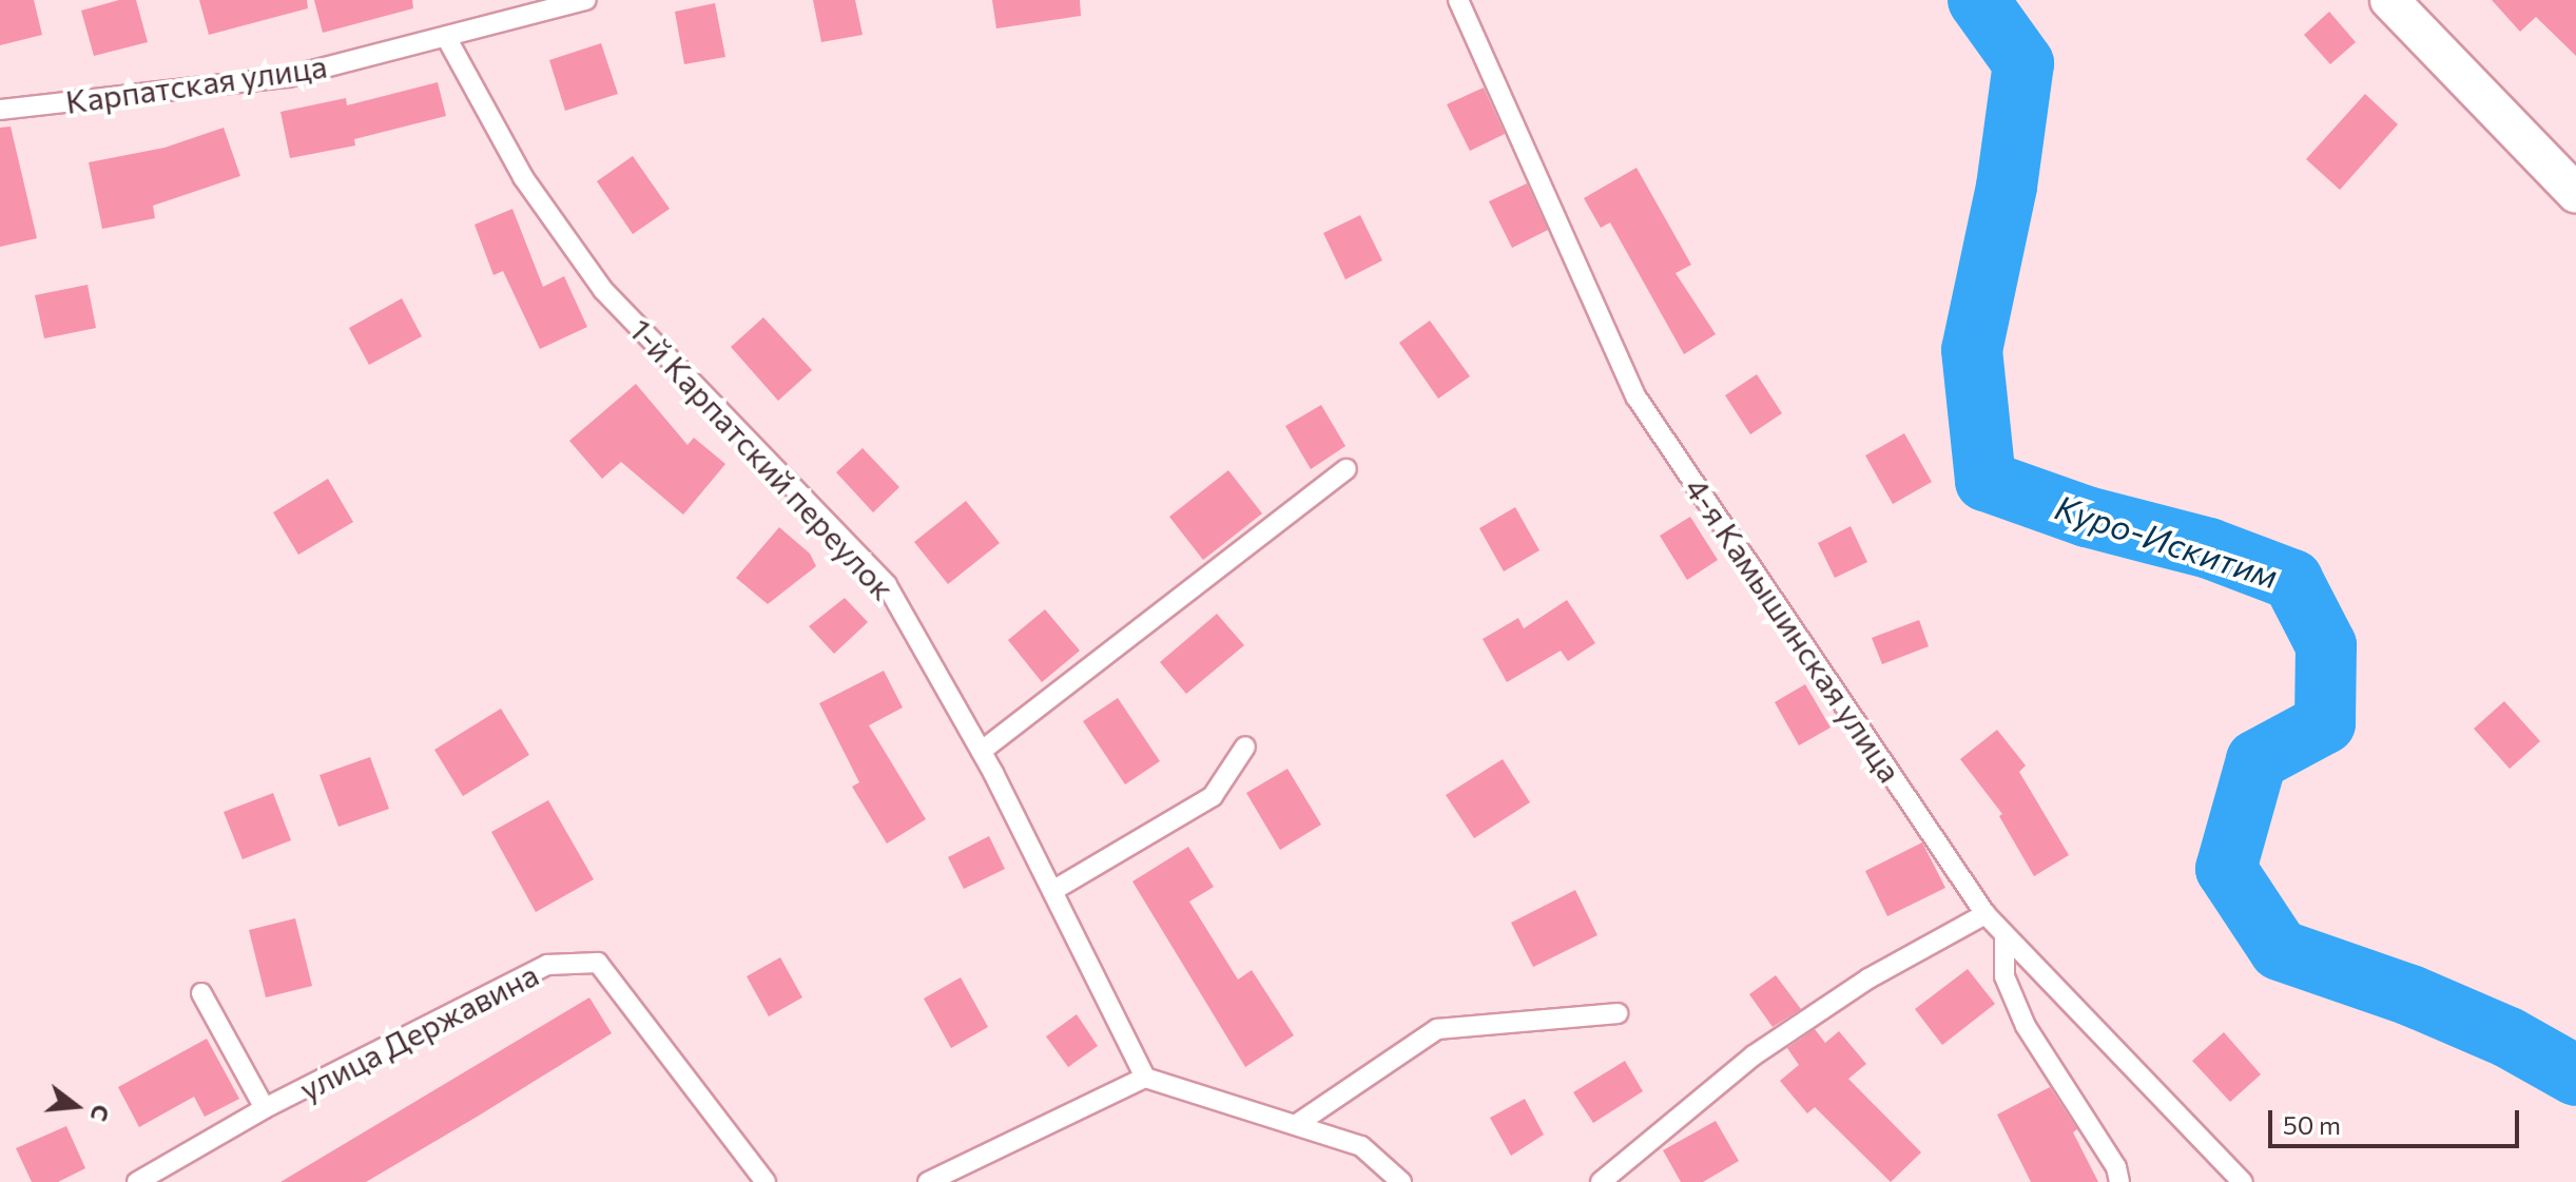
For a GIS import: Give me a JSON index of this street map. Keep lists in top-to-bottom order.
{
  "streets": {
    "lane": [
      "Карпатская улица",
      "1-й Карпатский переулок",
      "4-я Камышинская улица",
      "улица Державина"
    ]
  },
  "crossings": [
    ["Карпатская улица", "1-й Карпатский переулок"]
  ],
  "water": ["Куро-Искитим"],
  "scale_bar": "50 m",
  "north": "right"
}
